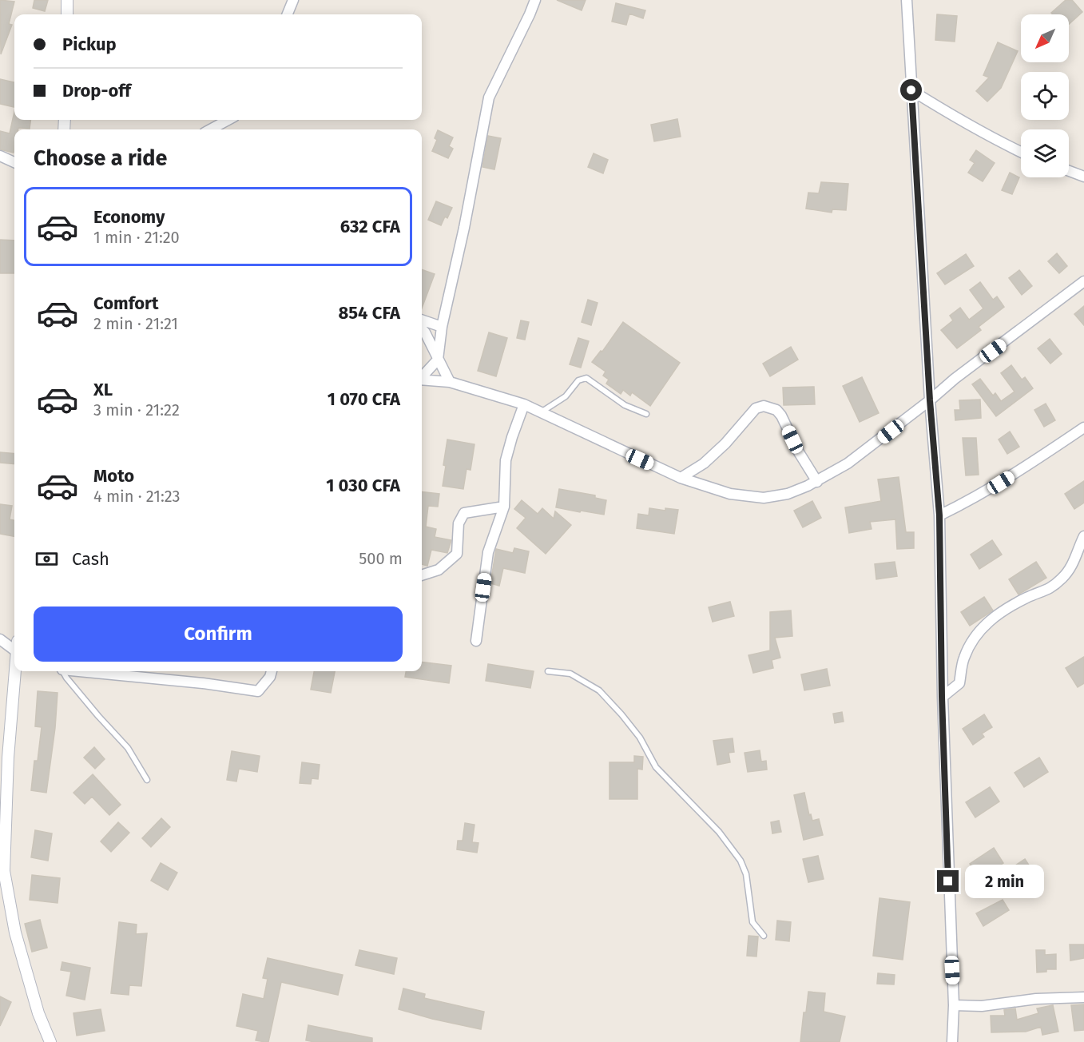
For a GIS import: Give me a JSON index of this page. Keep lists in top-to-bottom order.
{
  "north": "bottom left",
  "page": {
    "banner": ["Pickup", "Drop-off"],
    "heading": "Choose a ride",
    "list": [
      {
        "name": "Economy",
        "note": "1 min · 21:20",
        "value": "632 CFA"
      },
      {
        "name": "Comfort",
        "note": "2 min · 21:21",
        "value": "854 CFA"
      },
      {
        "name": "XL",
        "note": "3 min · 21:22",
        "value": "1 070 CFA"
      },
      {
        "name": "Moto",
        "note": "4 min · 21:23",
        "value": "1 030 CFA"
      }
    ],
    "pay": ["Cash", "500 m"],
    "buttons": "Confirm",
    "bubble": "2 min"
  }
}
